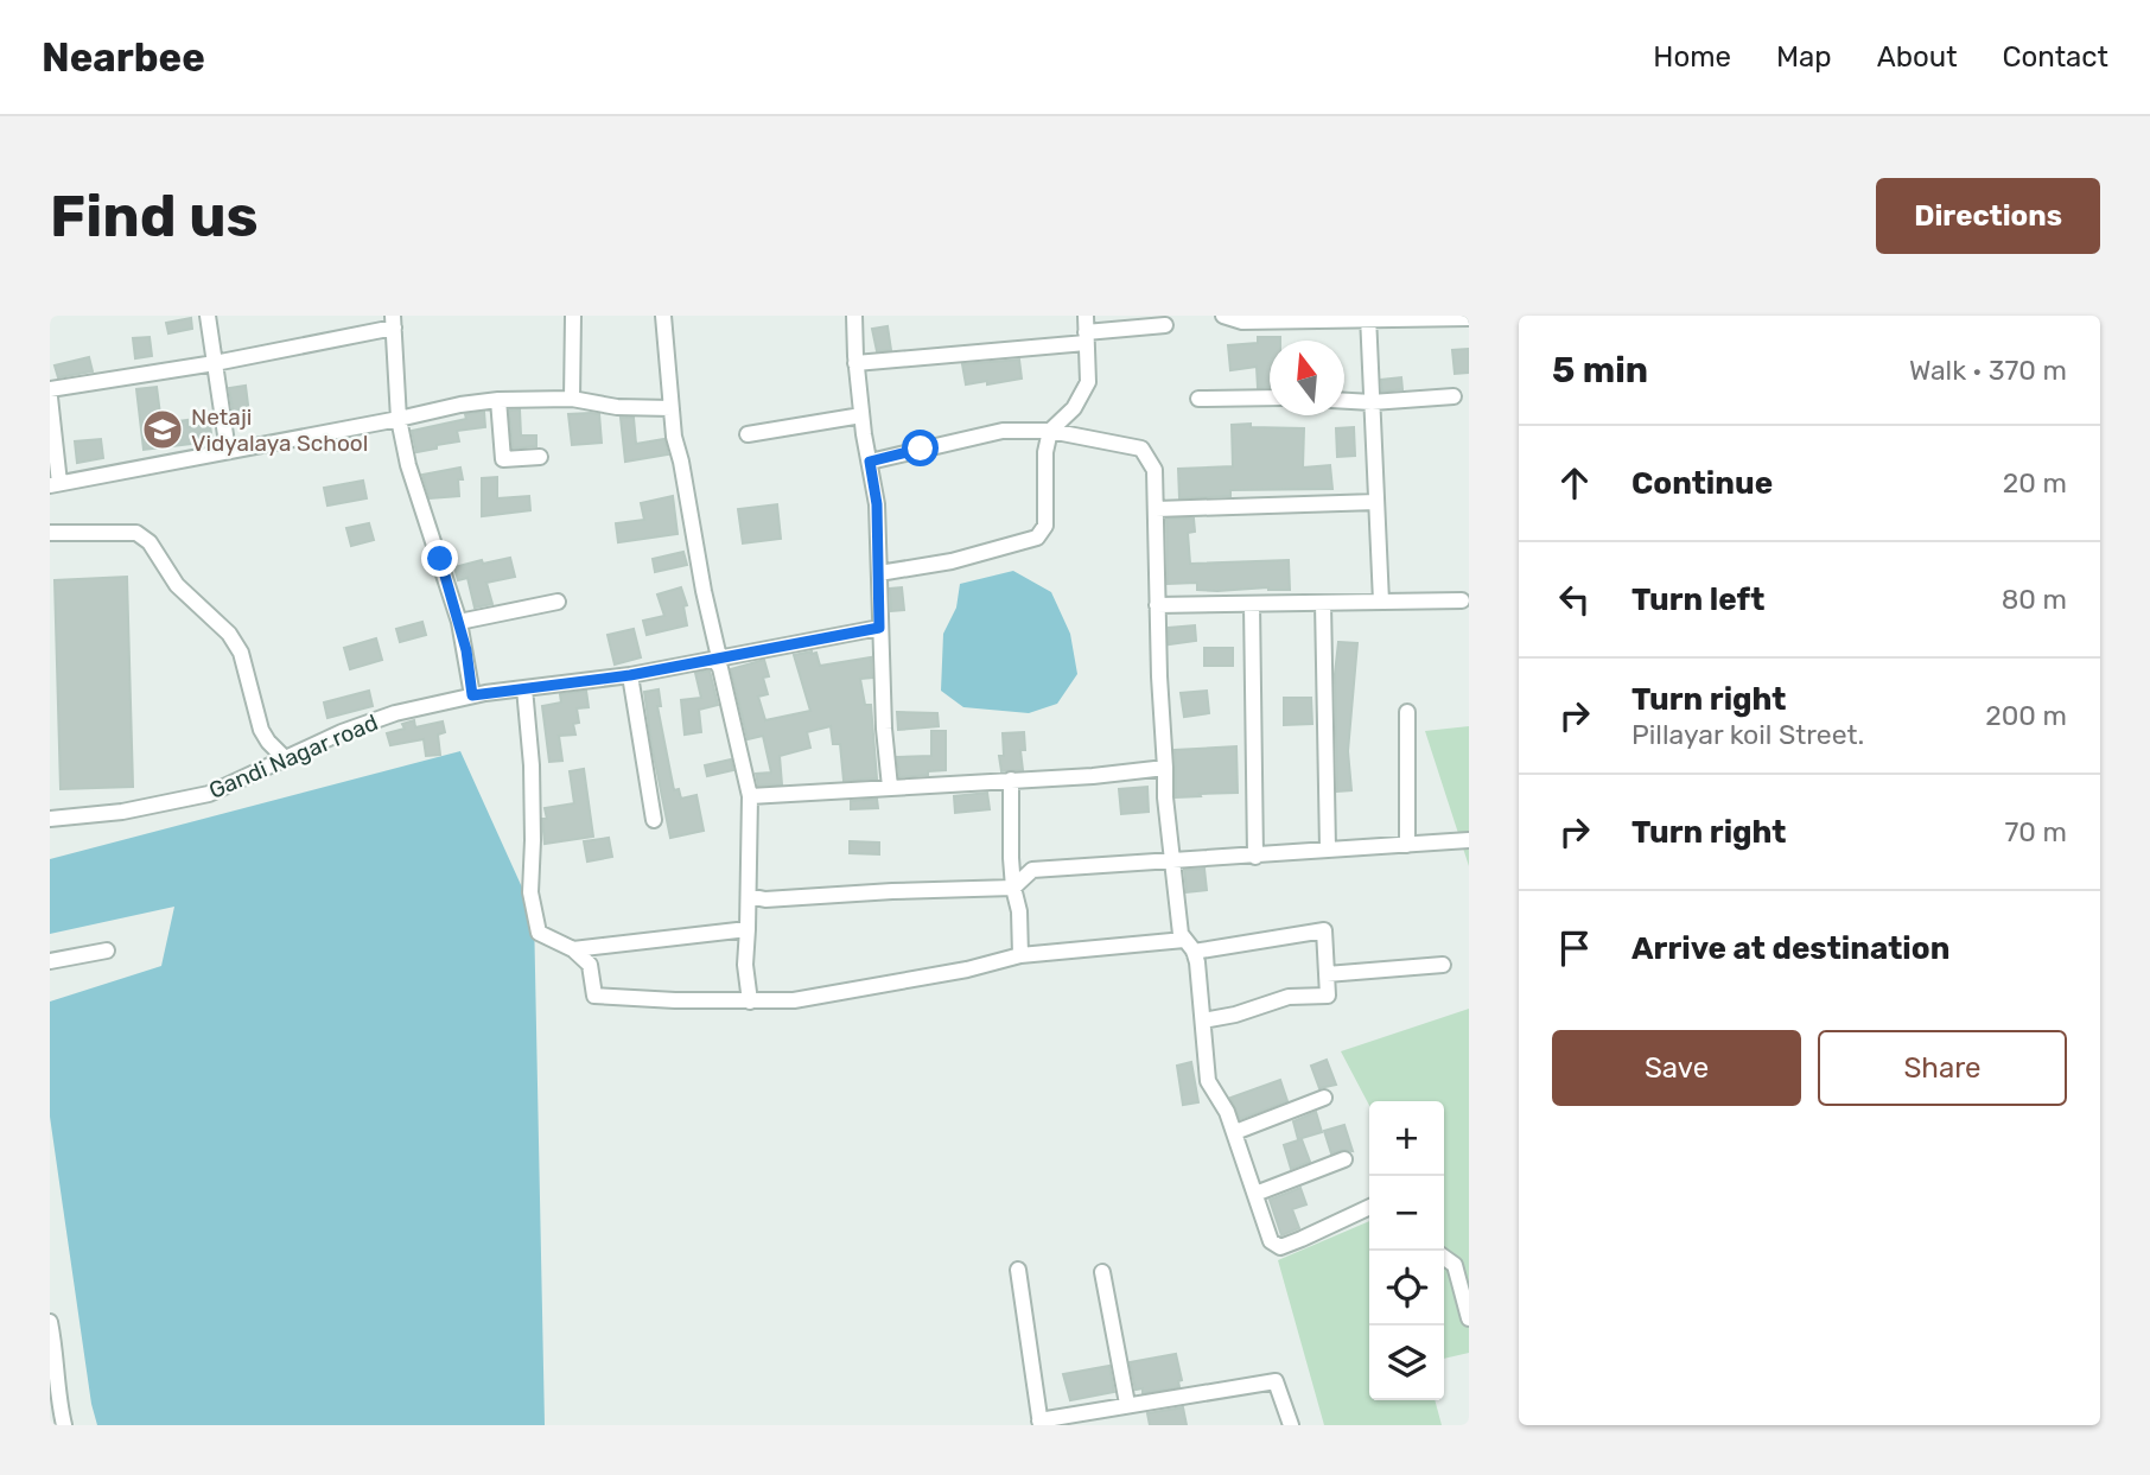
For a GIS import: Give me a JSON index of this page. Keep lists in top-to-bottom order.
{
  "streets": {
    "street": ["Gandi Nagar road"]
  },
  "places": {
    "school or university": ["Netaji Vidyalaya School"]
  },
  "north": "top",
  "page": {
    "header": "Nearbee",
    "nav": [
      "Home",
      "Map",
      "About",
      "Contact"
    ],
    "buttons": [
      "Directions",
      ["Save", "Share"]
    ],
    "title": "Find us",
    "heading": ["5 min", "Walk · 370 m"],
    "list": [
      ["Continue", "20 m"],
      ["Turn left", "80 m"],
      ["Turn right", "Pillayar koil Street.", "200 m"],
      ["Turn right", "70 m"],
      "Arrive at destination"
    ],
    "map_buttons": ["+", "−"]
  }
}
